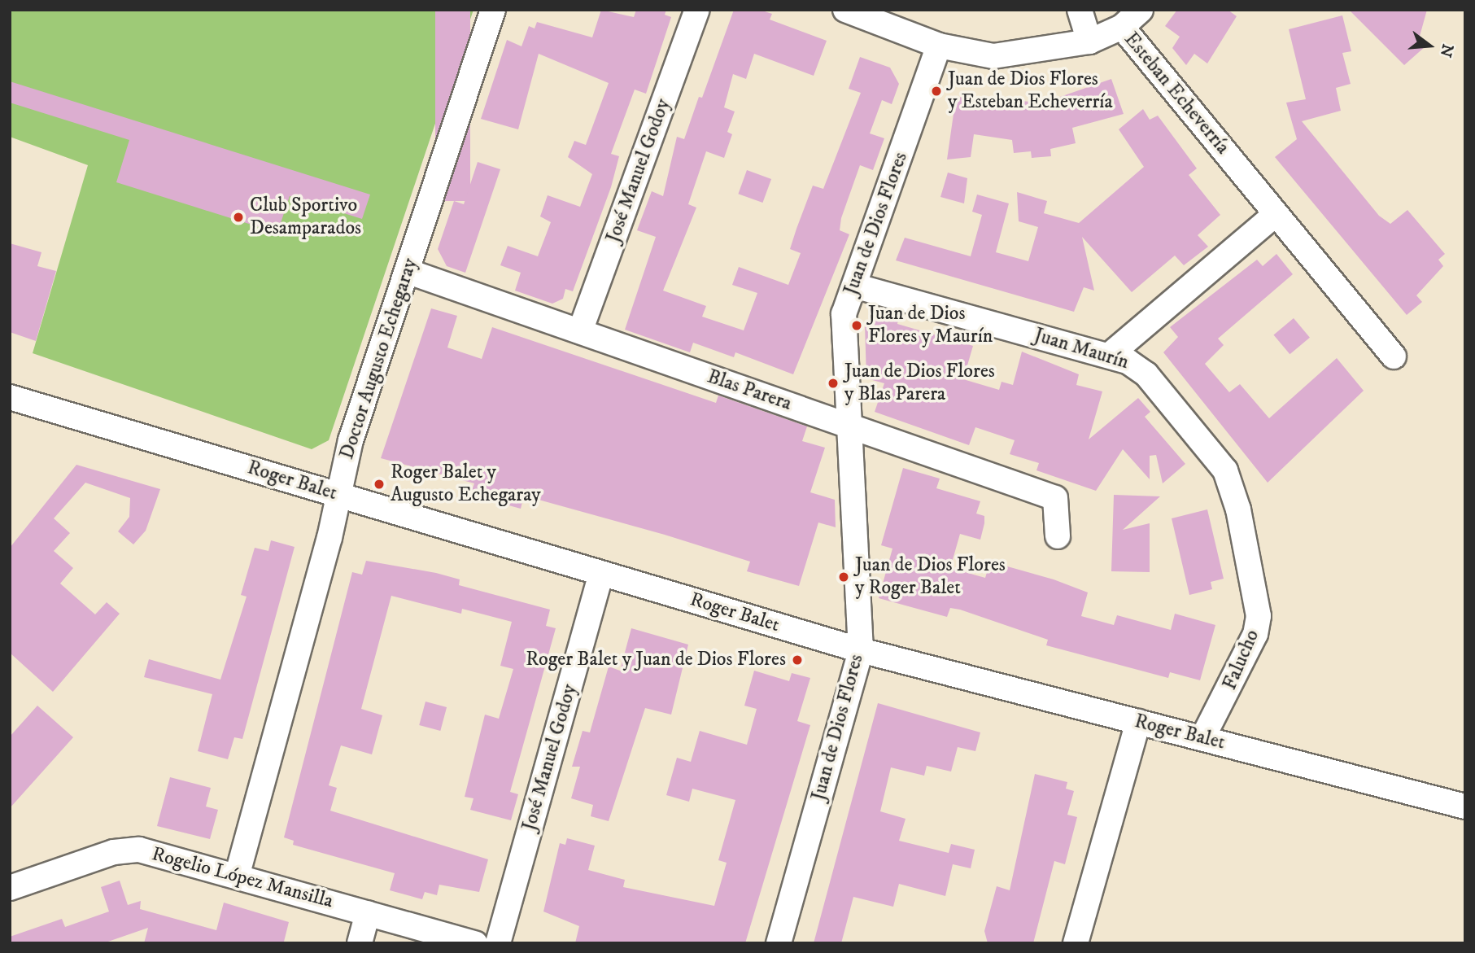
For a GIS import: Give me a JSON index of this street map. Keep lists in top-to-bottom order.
{
  "streets": {
    "street": [
      "Esteban Echeverría",
      "José Manuel Godoy",
      "Juan de Dios Flores",
      "Juan Maurín",
      "Doctor Augusto Echegaray",
      "Blas Parera",
      "Roger Balet",
      "Falucho",
      "Rogelio López Mansilla"
    ]
  },
  "crossings": [
    ["Esteban Echeverría", "Juan de Dios Flores"],
    ["José Manuel Godoy", "Blas Parera"],
    ["José Manuel Godoy", "Roger Balet"],
    ["Juan de Dios Flores", "Juan Maurín"],
    ["Juan de Dios Flores", "Blas Parera"],
    ["Juan de Dios Flores", "Roger Balet"],
    ["Juan Maurín", "Falucho"],
    ["Doctor Augusto Echegaray", "Blas Parera"],
    ["Doctor Augusto Echegaray", "Roger Balet"],
    ["Doctor Augusto Echegaray", "Rogelio López Mansilla"],
    ["Roger Balet", "Falucho"]
  ],
  "places": [
    "Juan de Dios Flores y Esteban Echeverría",
    "Club Sportivo Desamparados",
    "Juan de Dios Flores y Maurín",
    "Juan de Dios Flores y Blas Parera",
    "Roger Balet y Augusto Echegaray",
    "Juan de Dios Flores y Roger Balet",
    "Roger Balet y Juan de Dios Flores"
  ],
  "north": "right"
}
